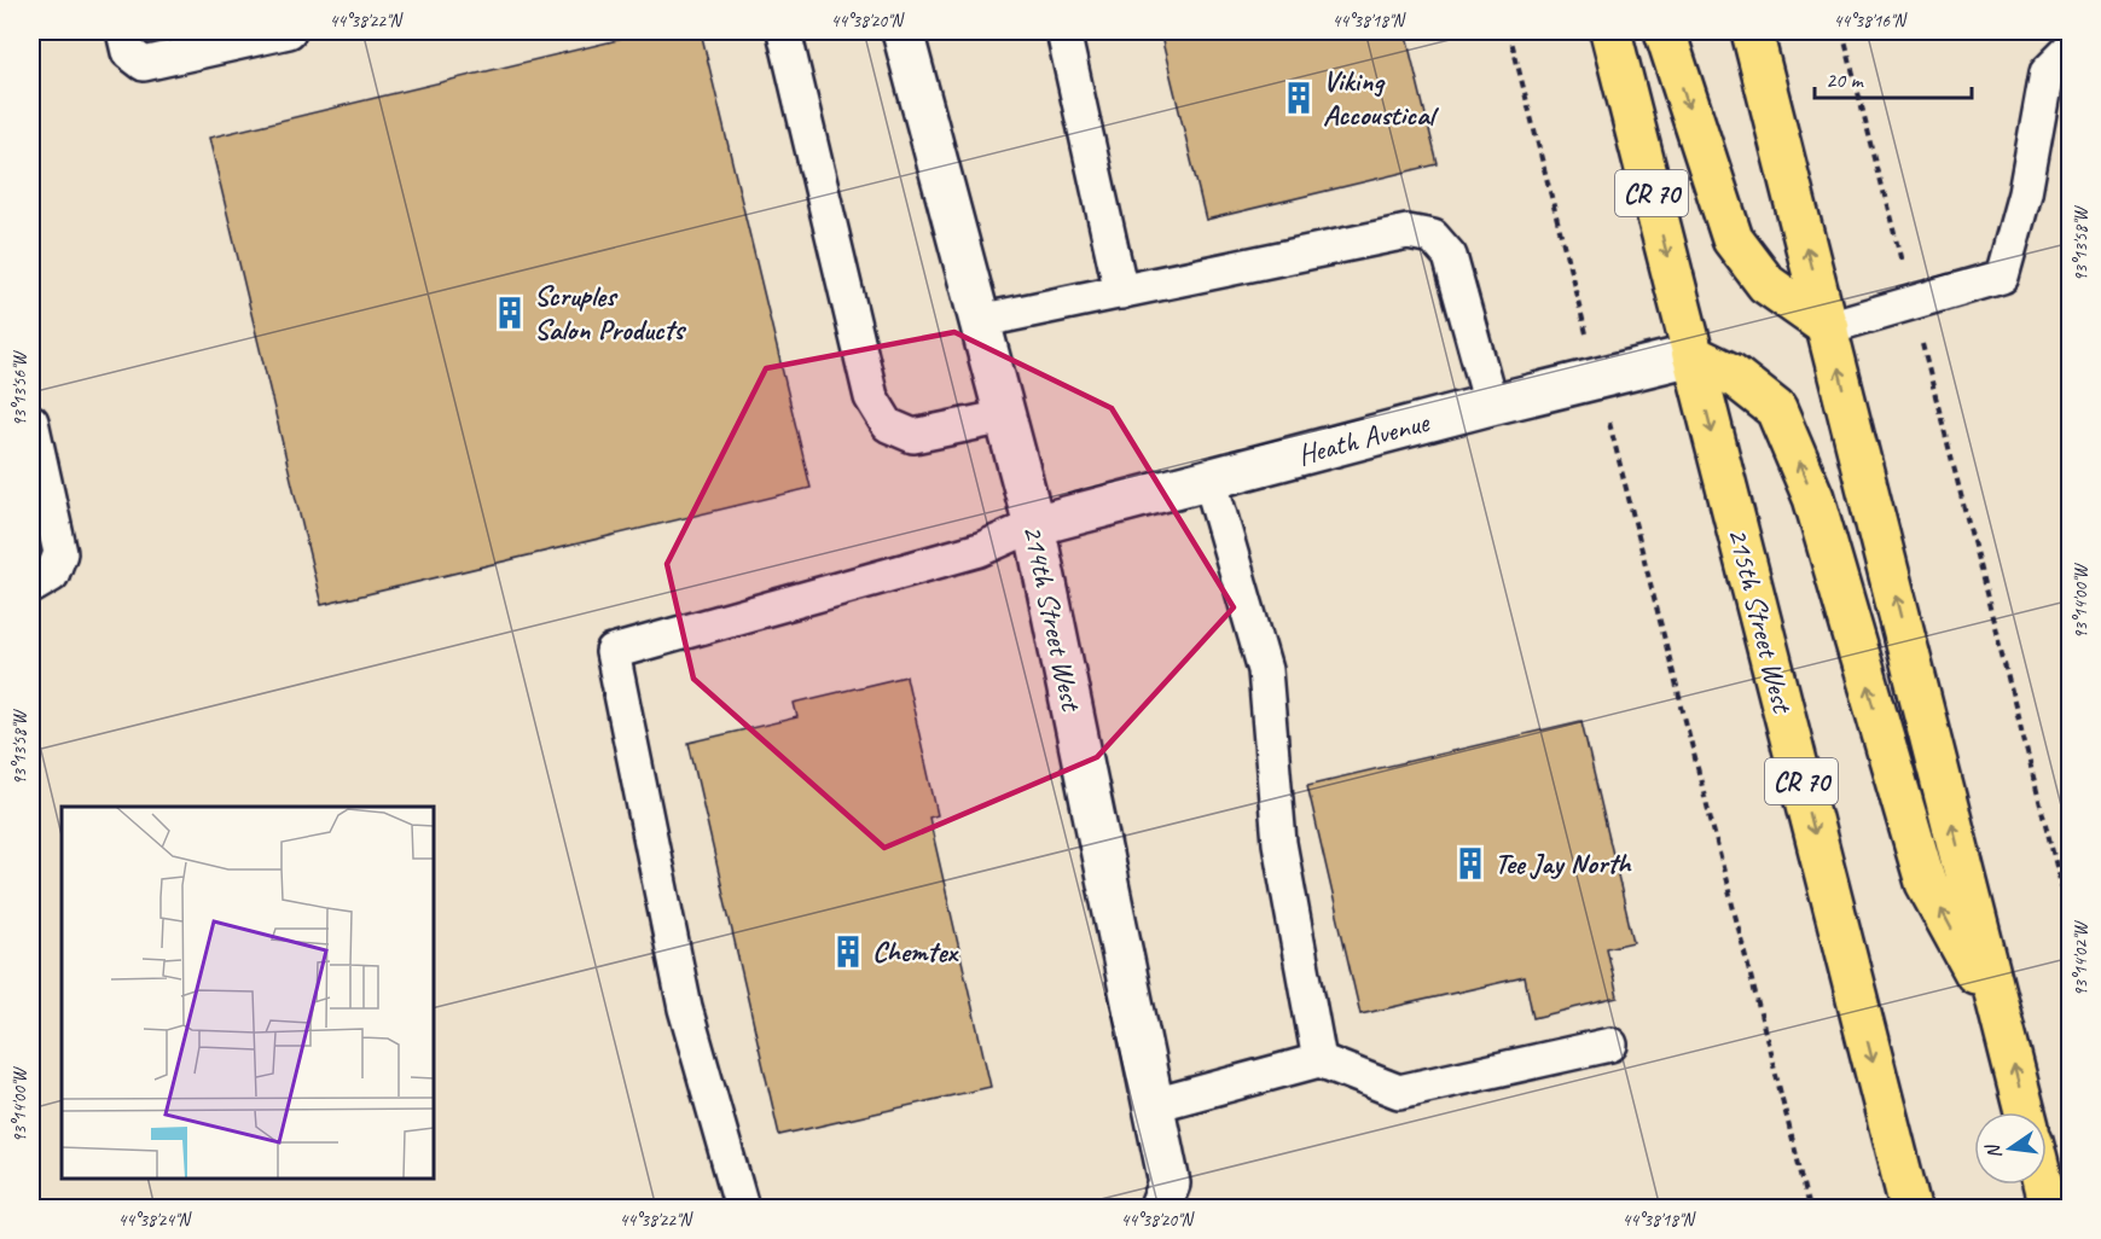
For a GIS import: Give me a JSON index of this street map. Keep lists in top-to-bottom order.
{
  "streets": {
    "main road": ["CR 70", "215th Street West"],
    "street": ["Heath Avenue", "214th Street West"]
  },
  "crossings": [
    ["Heath Avenue", "214th Street West"],
    ["Heath Avenue", "215th Street West"]
  ],
  "places": {
    "building": [
      "Viking Accoustical",
      "Scruples Salon Products",
      "Tee Jay North",
      "Chemtex"
    ]
  },
  "scale_bar": "20 m",
  "north": "left",
  "coordinates": [
    "44°38'22\"N",
    "44°38'20\"N",
    "44°38'18\"N",
    "44°38'16\"N",
    "93°13'58\"W",
    "93°13'56\"W",
    "93°14'00\"W",
    "93°14'02\"W",
    "44°38'24\"N"
  ]
}
